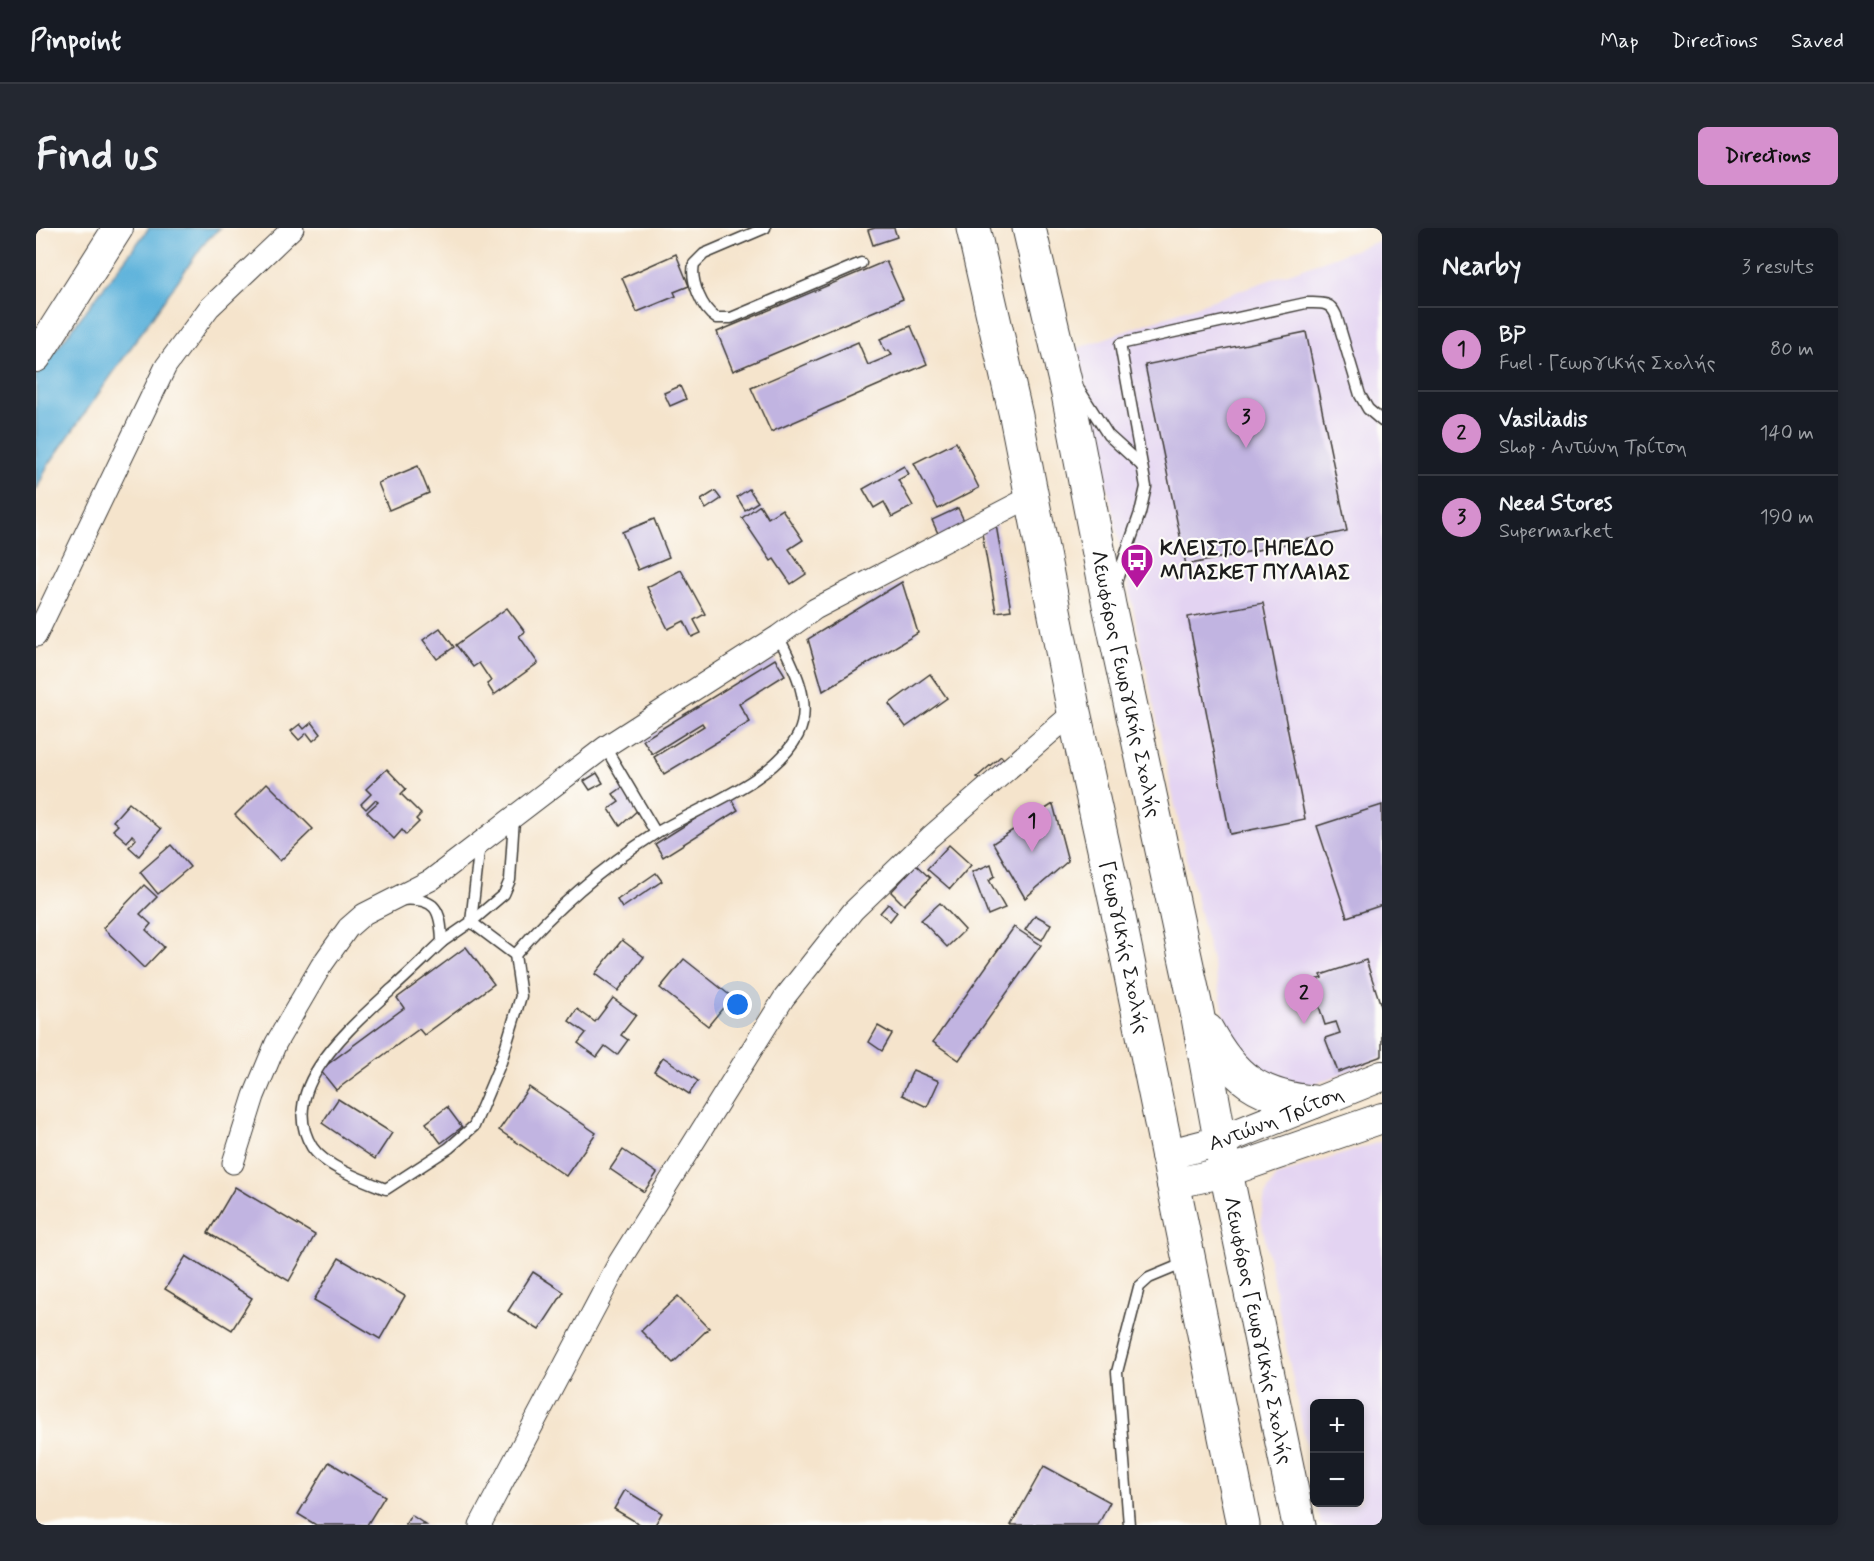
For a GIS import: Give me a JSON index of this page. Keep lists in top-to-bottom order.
{
  "streets": {
    "main road": ["Λεωφόρος Γεωργικής Σχολής", "Γεωργικής Σχολής"],
    "street": ["Αντώνη Τρίτση"]
  },
  "crossings": [
    ["Λεωφόρος Γεωργικής Σχολής", "Αντώνη Τρίτση"],
    ["Γεωργικής Σχολής", "Αντώνη Τρίτση"]
  ],
  "places": {
    "bus stop": ["ΚΛΕΙΣΤΟ ΓΗΠΕΔΟ ΜΠΑΣΚΕΤ ΠΥΛΑΙΑΣ"]
  },
  "page": {
    "header": "Pinpoint",
    "nav": ["Map", "Directions", "Saved"],
    "buttons": "Directions",
    "title": "Find us",
    "heading": ["Nearby", "3 results"],
    "list": [
      {
        "mark": "1",
        "name": "BP",
        "note": "Fuel · Γεωργικής Σχολής",
        "value": "80 m"
      },
      {
        "mark": "2",
        "name": "Vasiliadis",
        "note": "Shop · Αντώνη Τρίτση",
        "value": "140 m"
      },
      {
        "mark": "3",
        "name": "Need Stores",
        "note": "Supermarket",
        "value": "190 m"
      }
    ],
    "pins": ["3", "1", "2"],
    "map_buttons": ["+", "−"]
  }
}
